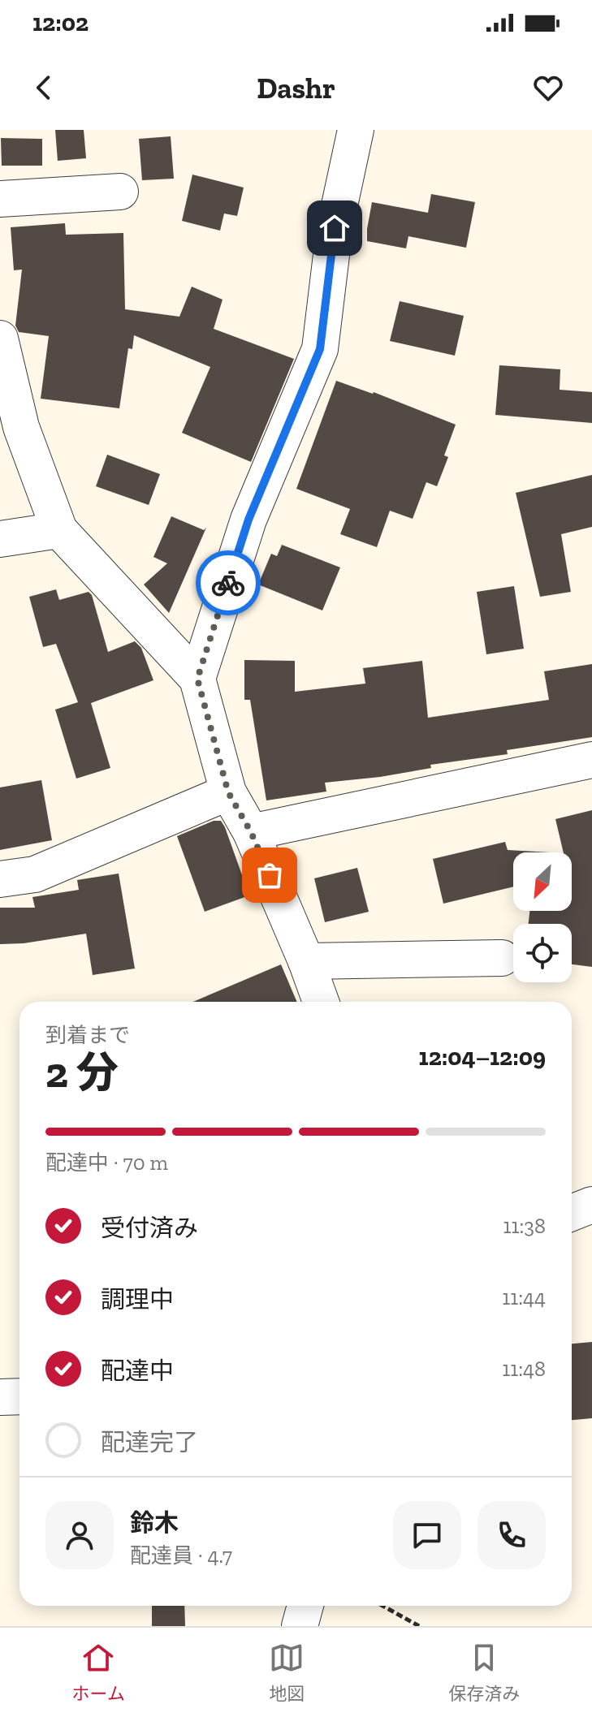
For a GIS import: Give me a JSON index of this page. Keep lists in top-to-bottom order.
{
  "north": "bottom left",
  "page": {
    "status": "12:02",
    "header": "Dashr",
    "heading": ["2 分", "到着まで", "12:04–12:09"],
    "panel": ["鈴木", "配達員 · 4.7"],
    "bar": "配達中 · 70 m",
    "list": [
      ["受付済み", "11:38"],
      ["調理中", "11:44"],
      ["配達中", "11:48"],
      "配達完了"
    ],
    "tabs": ["ホーム", "地図", "保存済み"]
  }
}
